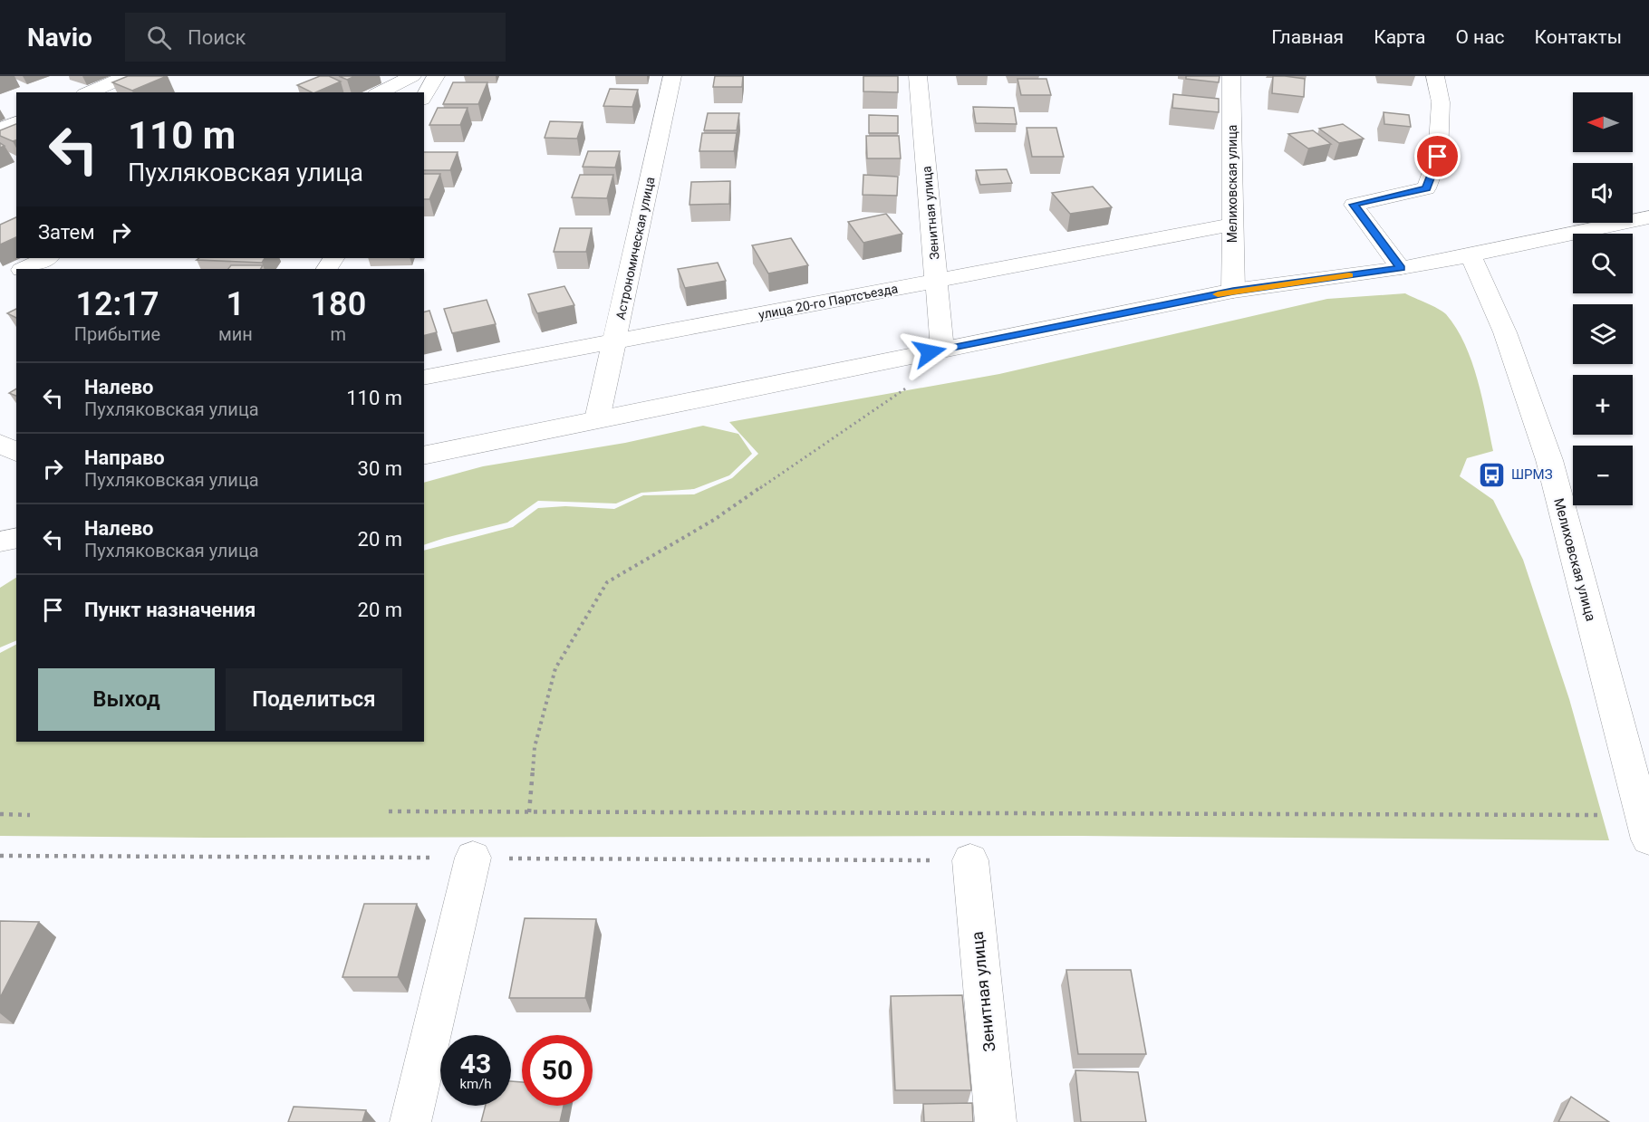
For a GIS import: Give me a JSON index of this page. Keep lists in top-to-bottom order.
{
  "streets": {
    "street": [
      "Мелиховская улица",
      "Зенитная улица",
      "Астрономическая улица",
      "улица 20-го Партсъезда"
    ]
  },
  "crossings": [
    ["Мелиховская улица", "улица 20-го Партсъезда"],
    ["Зенитная улица", "улица 20-го Партсъезда"],
    ["Астрономическая улица", "улица 20-го Партсъезда"]
  ],
  "places": {
    "bus stop": ["ШРМЗ"]
  },
  "north": "left",
  "page": {
    "header": "Navio",
    "search": "Поиск",
    "nav": [
      "Главная",
      "Карта",
      "О нас",
      "Контакты"
    ],
    "map_buttons": ["+", "−"],
    "turn": ["110 m", "Пухляковская улица"],
    "then": "Затем",
    "eta": [
      "12:17",
      "Прибытие",
      "1",
      "мин",
      "180",
      "m"
    ],
    "list": [
      {
        "name": "Налево",
        "note": "Пухляковская улица",
        "value": "110 m"
      },
      {
        "name": "Направо",
        "note": "Пухляковская улица",
        "value": "30 m"
      },
      {
        "name": "Налево",
        "note": "Пухляковская улица",
        "value": "20 m"
      },
      {
        "name": "Пункт назначения",
        "value": "20 m"
      }
    ],
    "buttons": ["Выход", "Поделиться"],
    "speed": "43 km/h",
    "limit": "50"
  }
}
